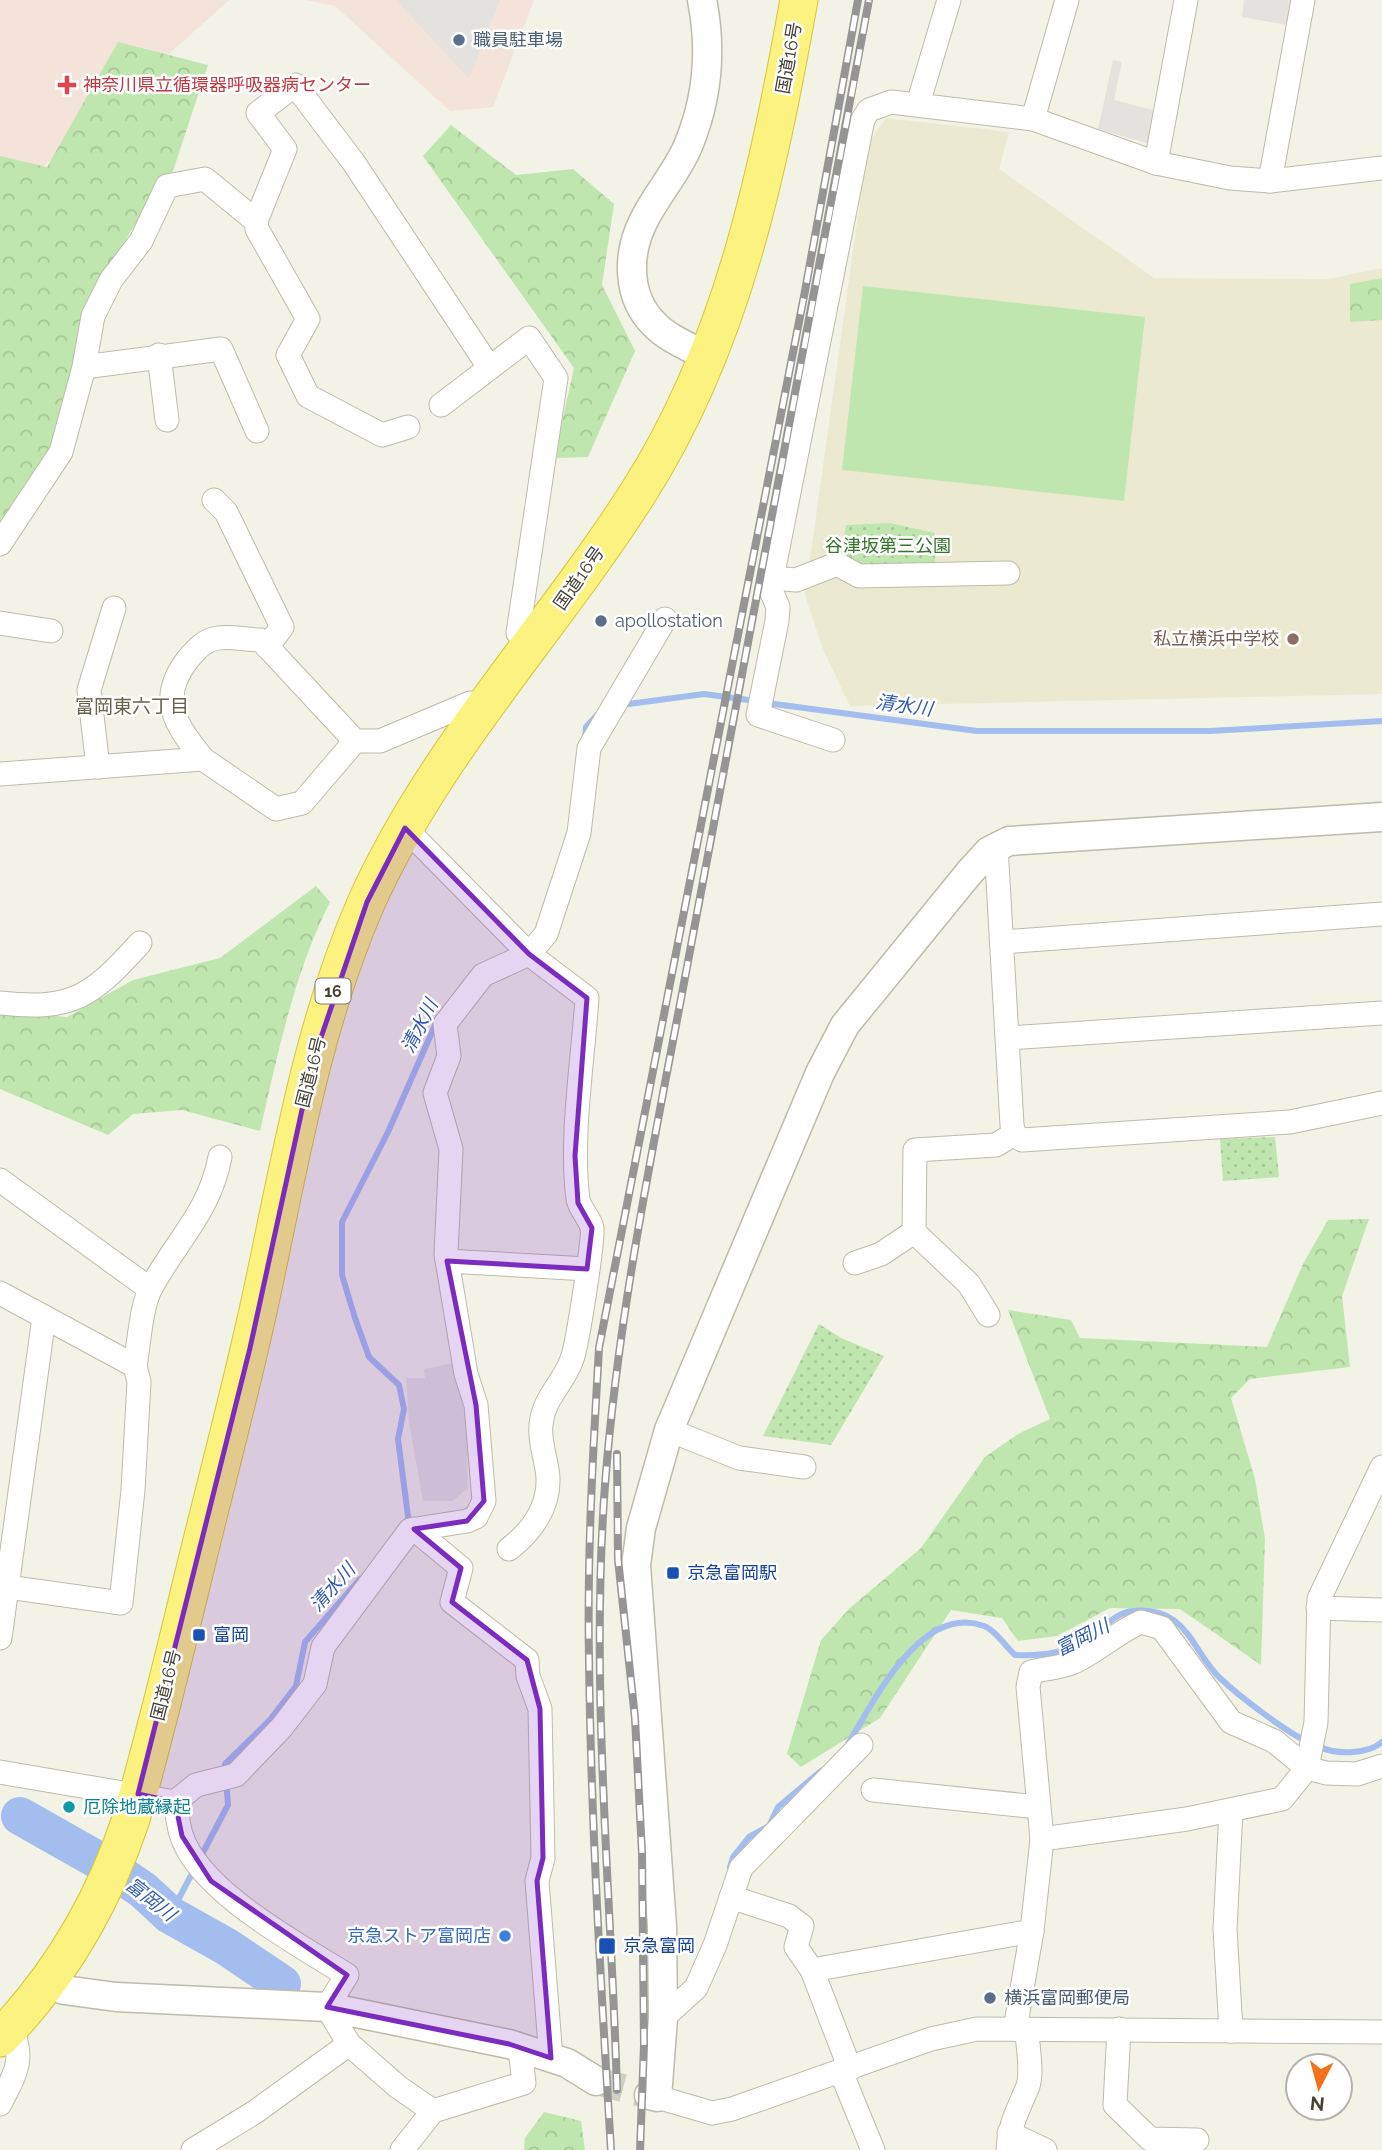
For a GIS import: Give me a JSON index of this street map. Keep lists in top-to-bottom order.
{
  "streets": {
    "highway": ["国道16号", "16"]
  },
  "districts": ["富岡東六丁目"],
  "water": ["清水川", "富岡川"],
  "parks": ["谷津坂第三公園"],
  "places": {
    "other": [
      "職員駐車場",
      "apollostation",
      "私立横浜中学校",
      "厄除地蔵縁起",
      "京急ストア富岡店",
      "横浜富岡郵便局"
    ],
    "health": ["神奈川県立循環器呼吸器病センター"],
    "transit": ["京急富岡駅", "富岡", "京急富岡"]
  },
  "north": "bottom"
}
